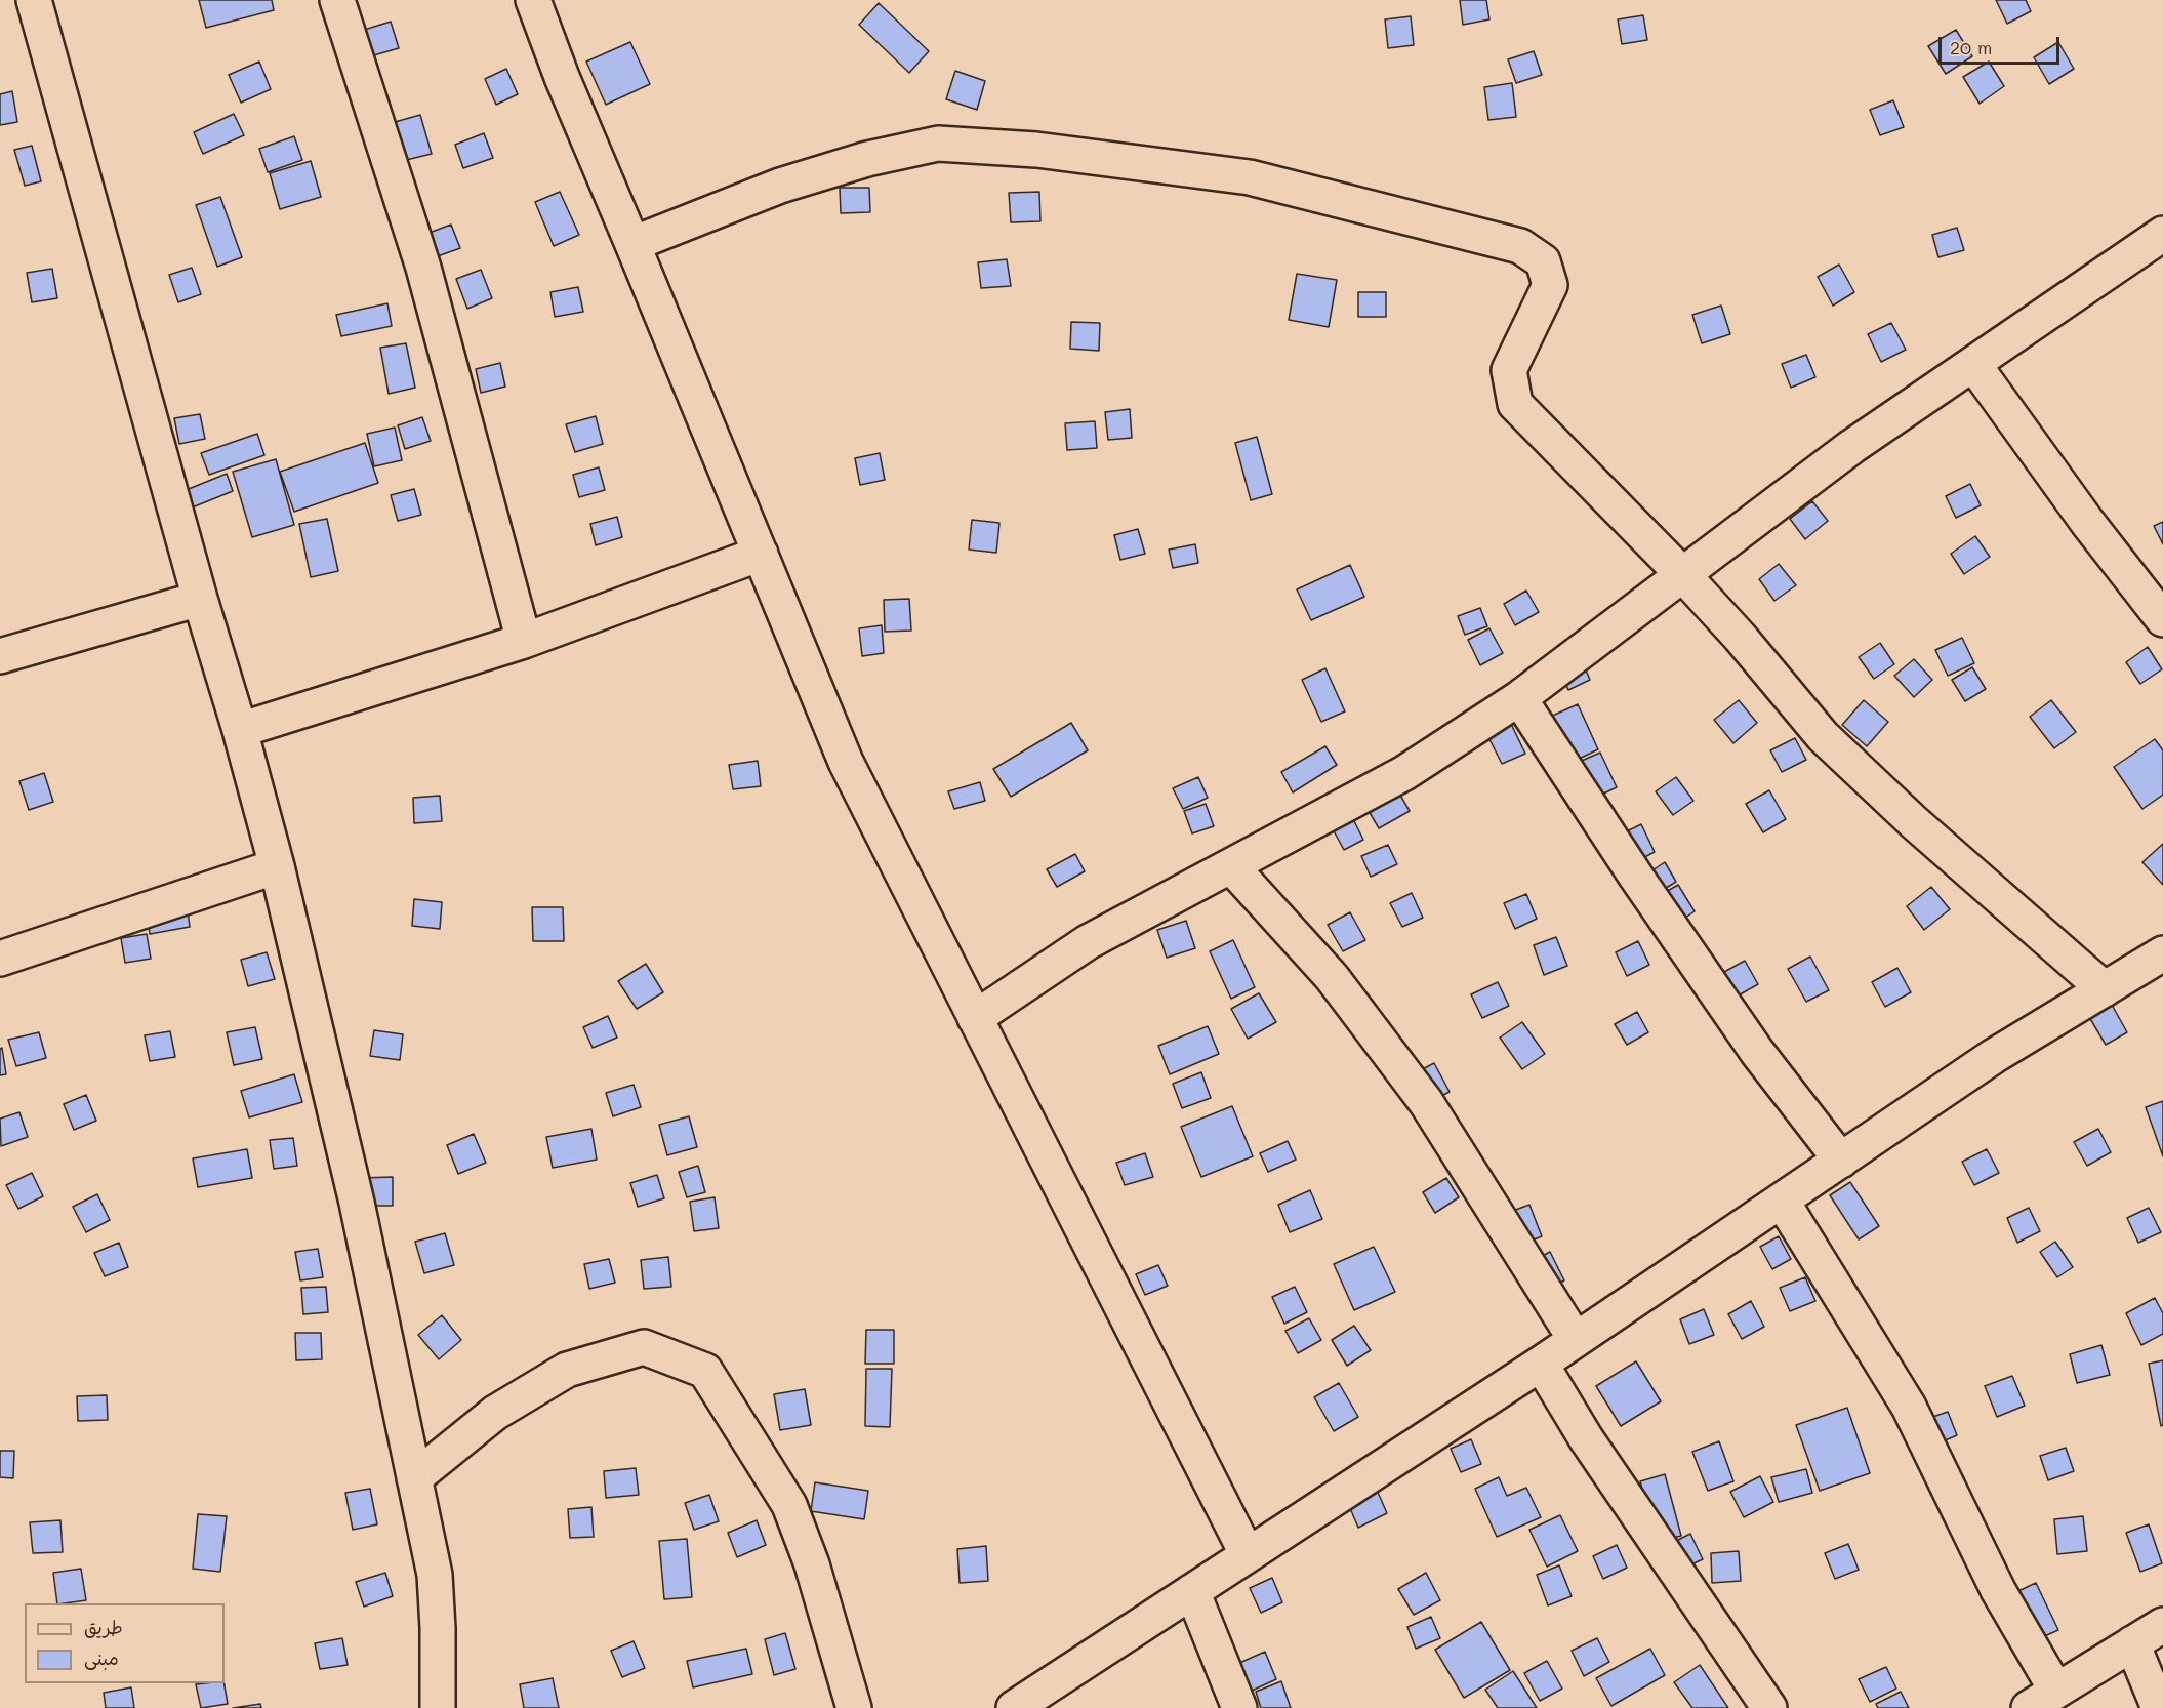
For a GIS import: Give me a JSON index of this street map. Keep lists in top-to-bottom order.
{
  "legend": ["طريق", "مبنى"],
  "scale_bar": "20 m"
}
